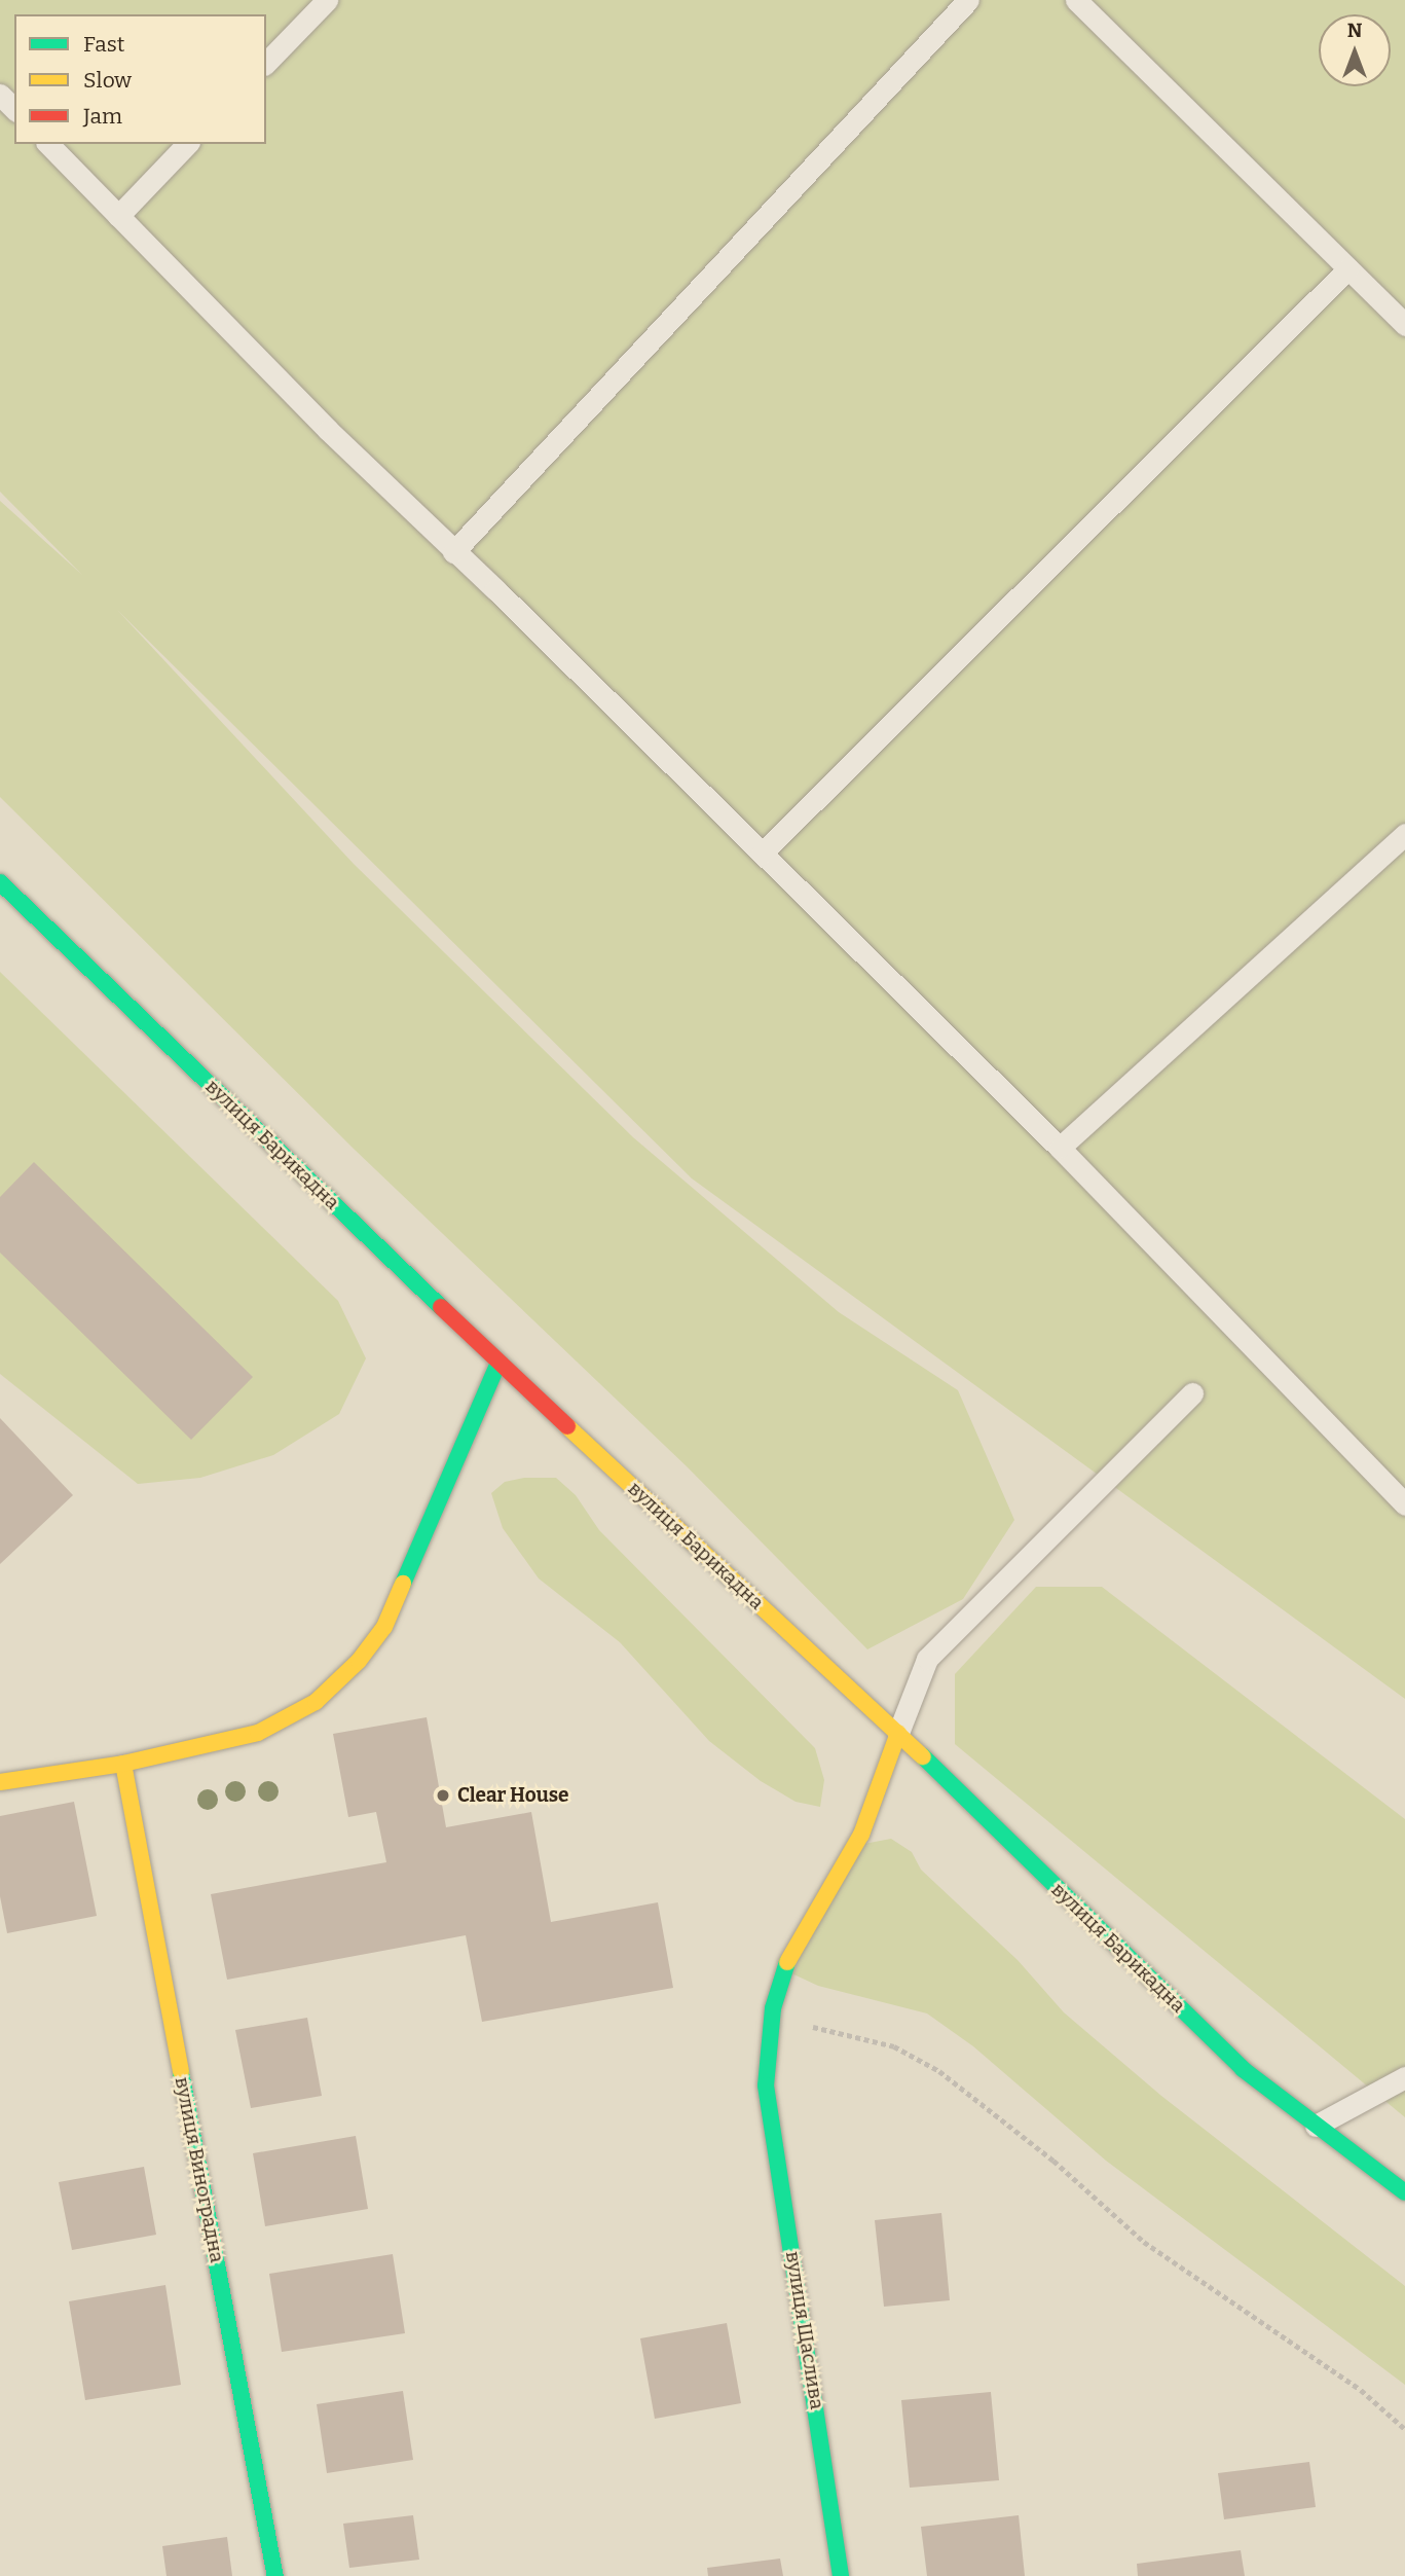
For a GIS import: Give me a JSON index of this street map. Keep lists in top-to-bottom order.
{
  "streets": {
    "street": ["вулиця Барикадна", "вулиця Виноградна", "вулиця Щаслива"]
  },
  "crossings": [
    ["вулиця Барикадна", "вулиця Щаслива"]
  ],
  "places": ["Clear House"],
  "legend": ["Fast", "Slow", "Jam"],
  "north": "top"
}
